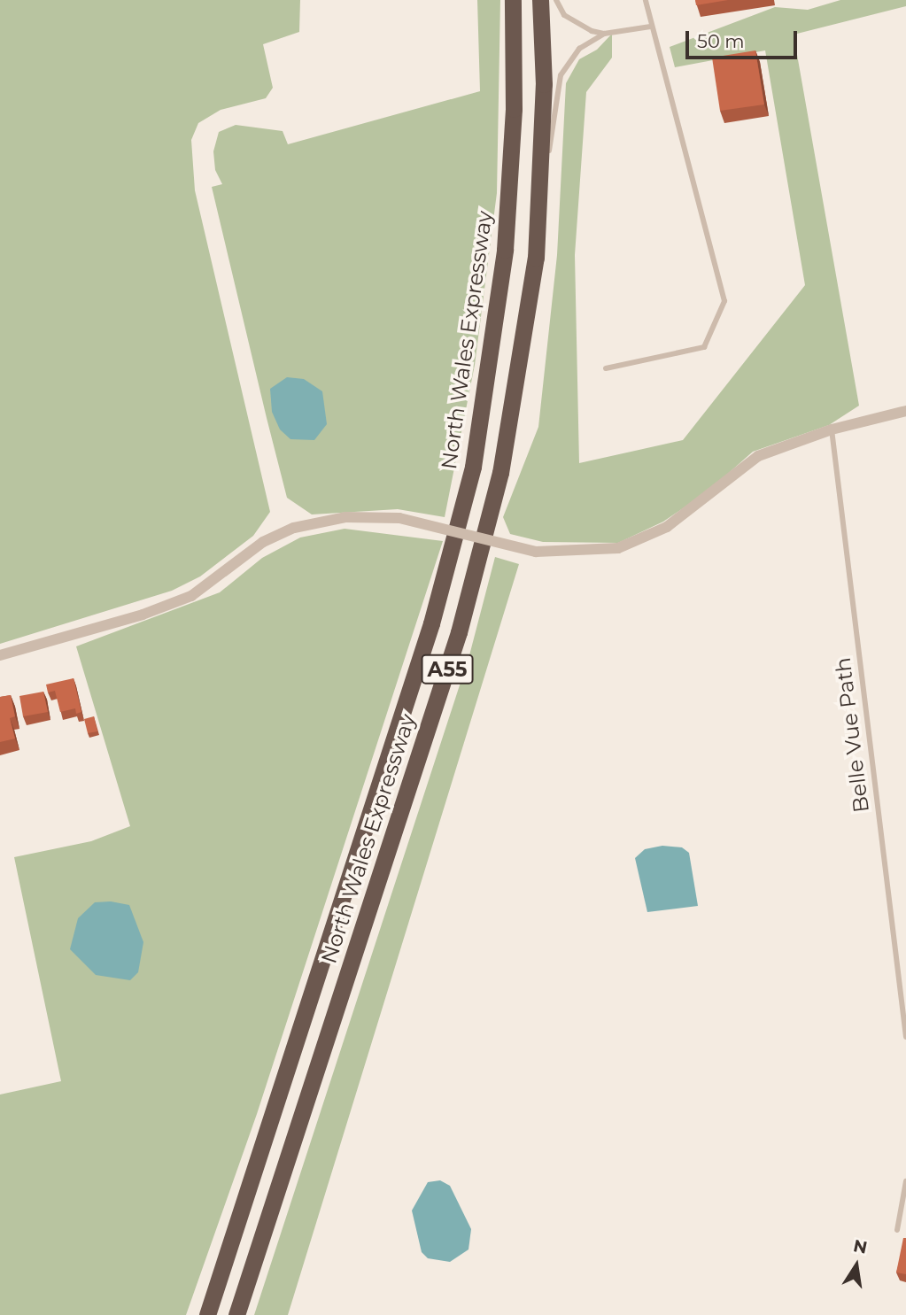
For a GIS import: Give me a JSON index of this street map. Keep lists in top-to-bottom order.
{
  "streets": {
    "highway": ["North Wales Expressway", "A55"],
    "lane": ["Belle Vue Path"]
  },
  "scale_bar": "50 m",
  "north": "top"
}
